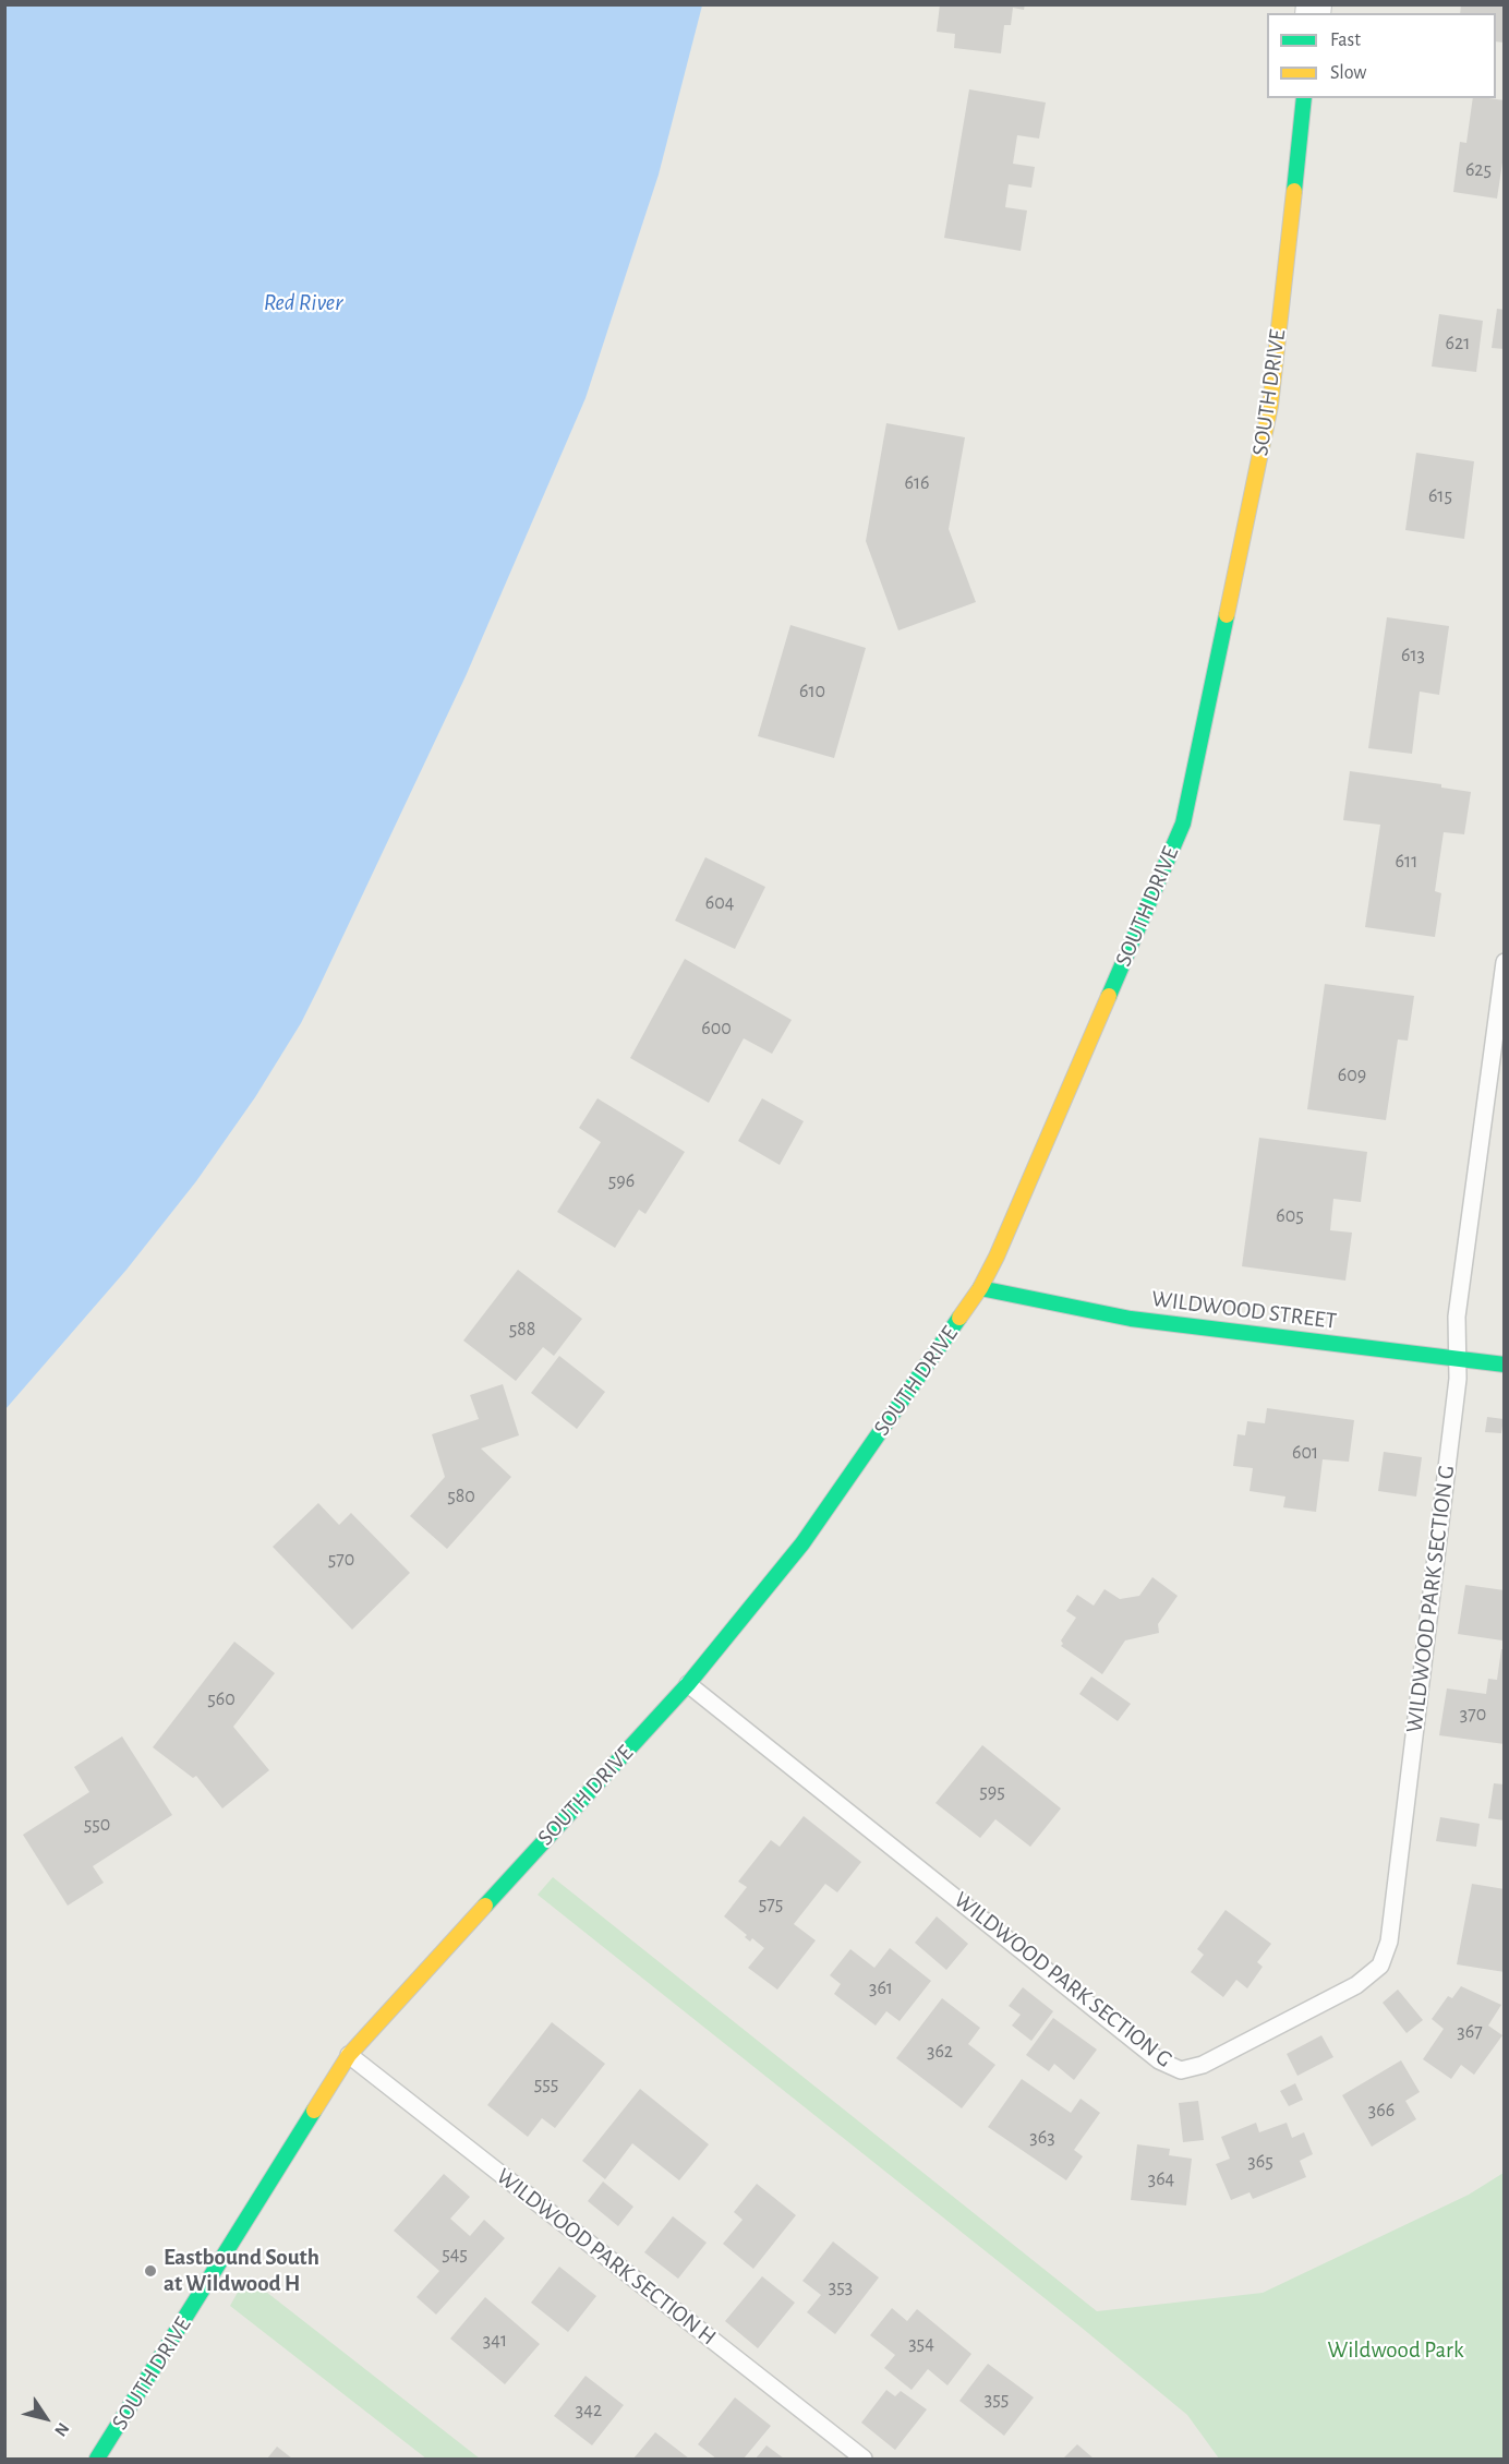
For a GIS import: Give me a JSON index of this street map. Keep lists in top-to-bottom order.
{
  "streets": {
    "street": ["SOUTH DRIVE", "WILDWOOD STREET"],
    "lane": ["WILDWOOD PARK SECTION G", "WILDWOOD PARK SECTION H"]
  },
  "crossings": [
    ["SOUTH DRIVE", "WILDWOOD STREET"],
    ["SOUTH DRIVE", "WILDWOOD PARK SECTION G"],
    ["SOUTH DRIVE", "WILDWOOD PARK SECTION H"],
    ["WILDWOOD STREET", "WILDWOOD PARK SECTION G"]
  ],
  "water": ["Red River"],
  "parks": ["Wildwood Park"],
  "places": ["Eastbound South at Wildwood H"],
  "house_numbers": [
    "625",
    "621",
    "616",
    "615",
    "613",
    "610",
    "611",
    "604",
    "600",
    "609",
    "596",
    "605",
    "588",
    "601",
    "580",
    "570",
    "560",
    "370",
    "595",
    "550",
    "575",
    "361",
    "367",
    "362",
    "555",
    "366",
    "363",
    "365",
    "364",
    "545",
    "353",
    "341",
    "354",
    "355",
    "342"
  ],
  "legend": ["Fast", "Slow"],
  "north": "bottom right"
}
